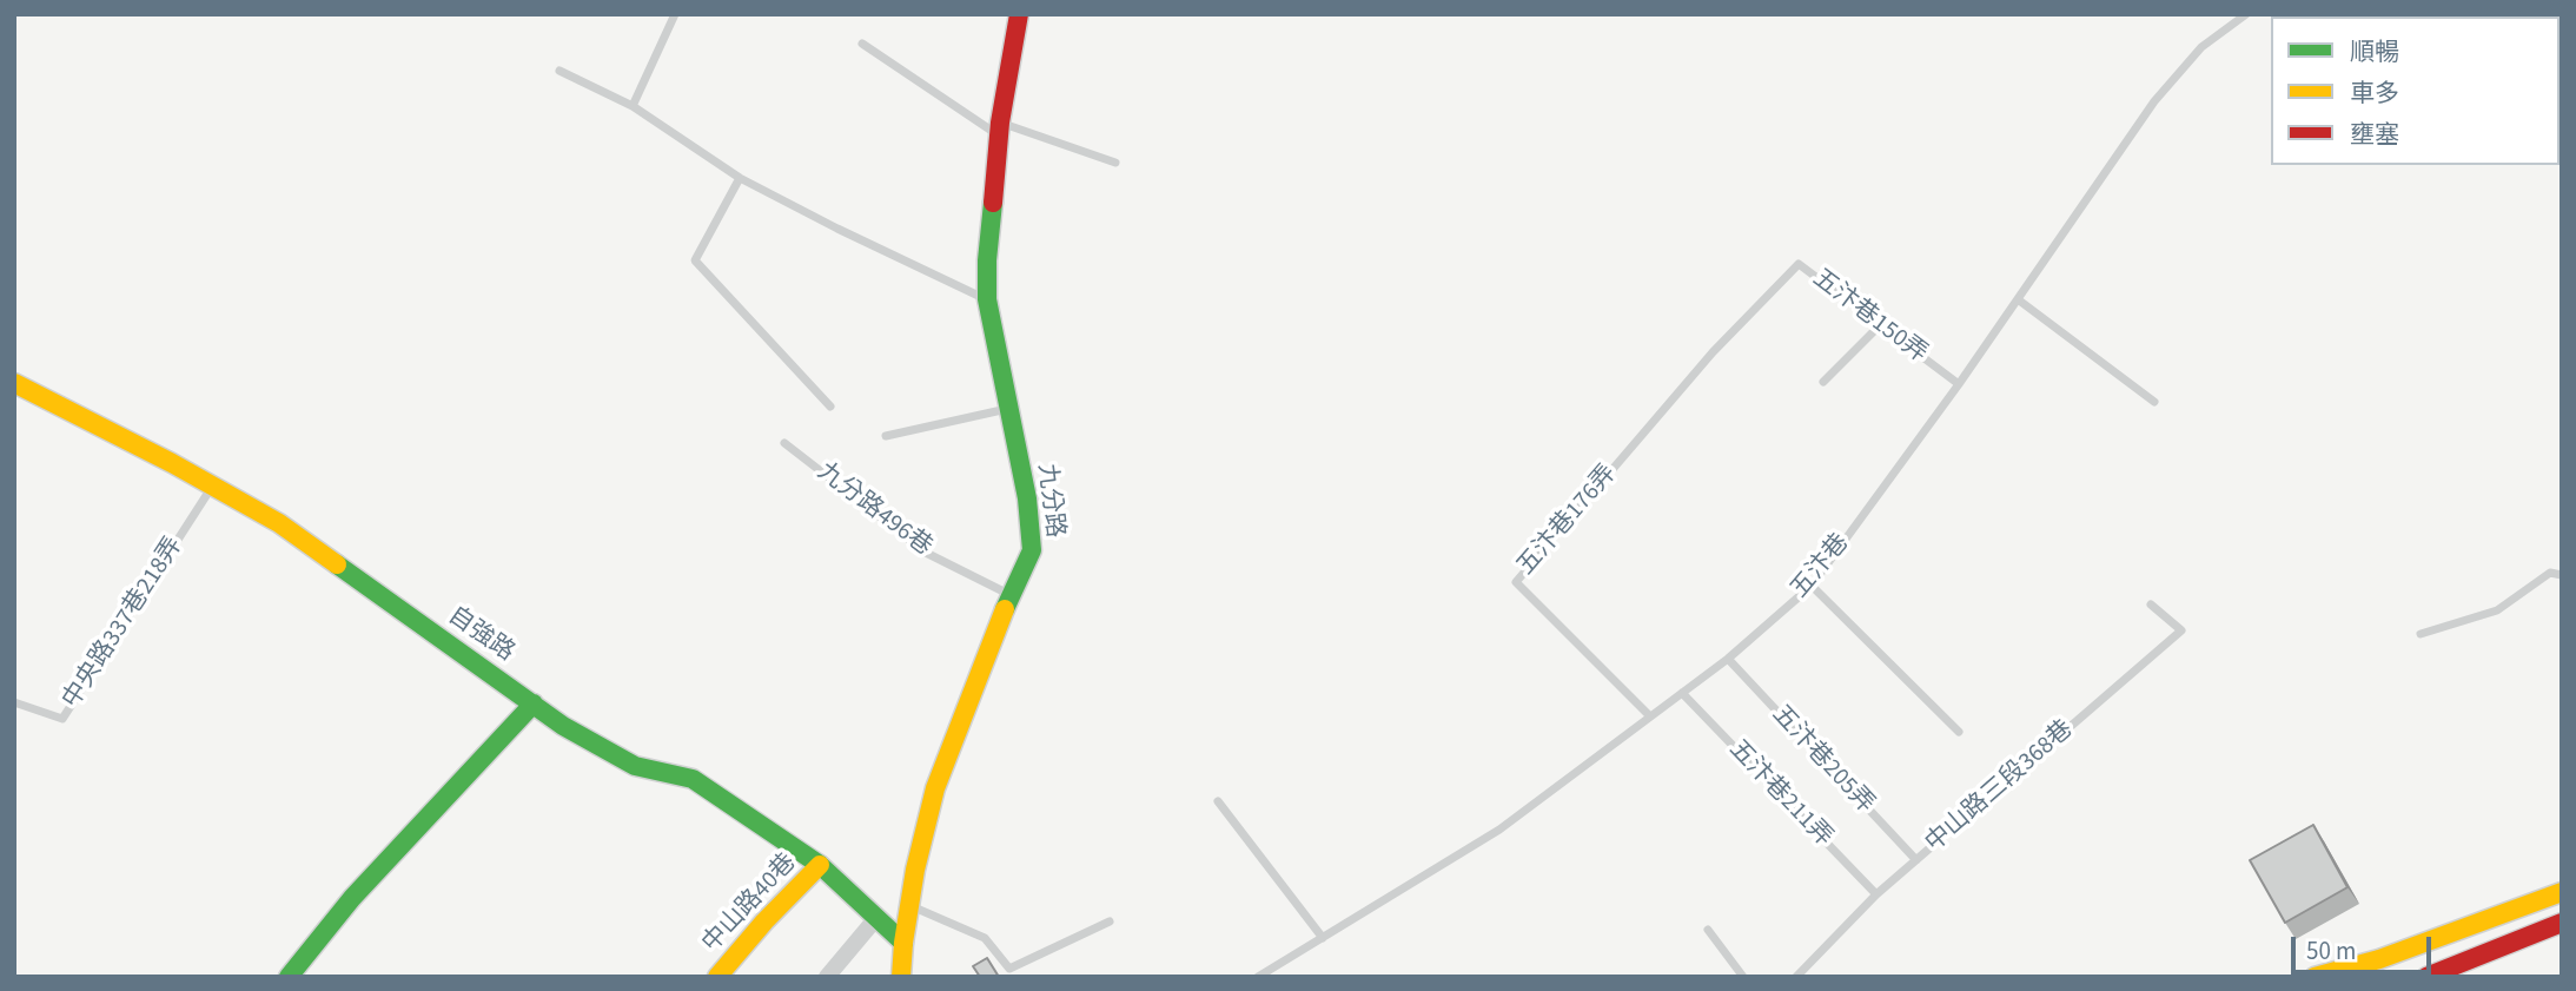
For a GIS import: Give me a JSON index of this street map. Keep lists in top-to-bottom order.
{
  "streets": {
    "street": ["九分路", "自強路", "中山路40巷"],
    "lane": [
      "五汴巷150弄",
      "九分路496巷",
      "五汴巷176弄",
      "五汴巷",
      "中央路337巷218弄",
      "五汴巷205弄",
      "中山路三段368巷",
      "五汴巷211弄"
    ]
  },
  "crossings": [
    ["五汴巷150弄", "五汴巷176弄"],
    ["五汴巷150弄", "五汴巷"],
    ["九分路", "九分路496巷"],
    ["九分路", "自強路"],
    ["五汴巷176弄", "五汴巷"],
    ["五汴巷", "五汴巷205弄"],
    ["五汴巷", "五汴巷211弄"],
    ["中央路337巷218弄", "自強路"],
    ["自強路", "中山路40巷"],
    ["五汴巷205弄", "中山路三段368巷"],
    ["中山路三段368巷", "五汴巷211弄"]
  ],
  "legend": ["順暢", "車多", "壅塞"],
  "scale_bar": "50 m"
}
